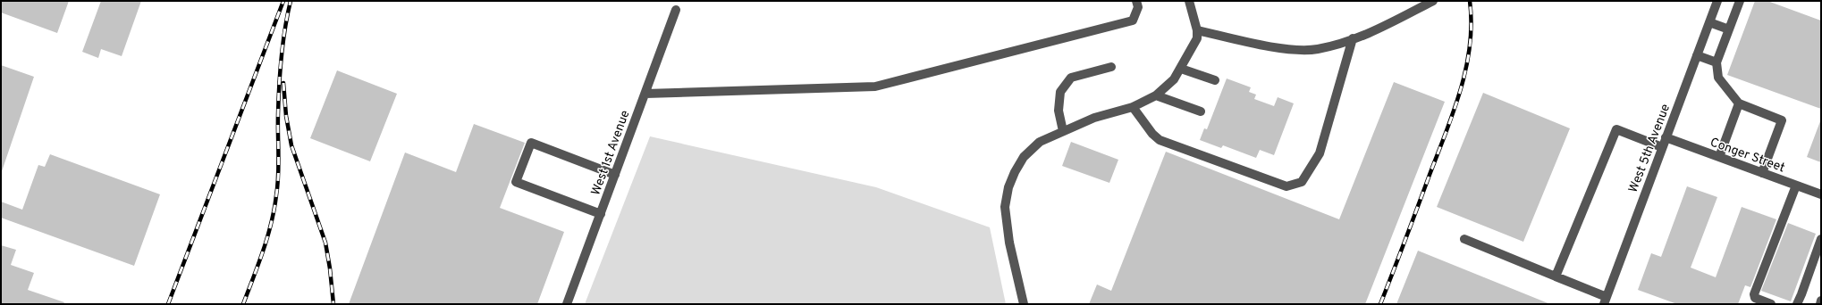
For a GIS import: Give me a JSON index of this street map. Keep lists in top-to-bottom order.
{
  "streets": {
    "street": ["West 5th Avenue", "West 1st Avenue", "Conger Street"]
  },
  "crossings": [
    ["West 5th Avenue", "Conger Street"]
  ]
}
